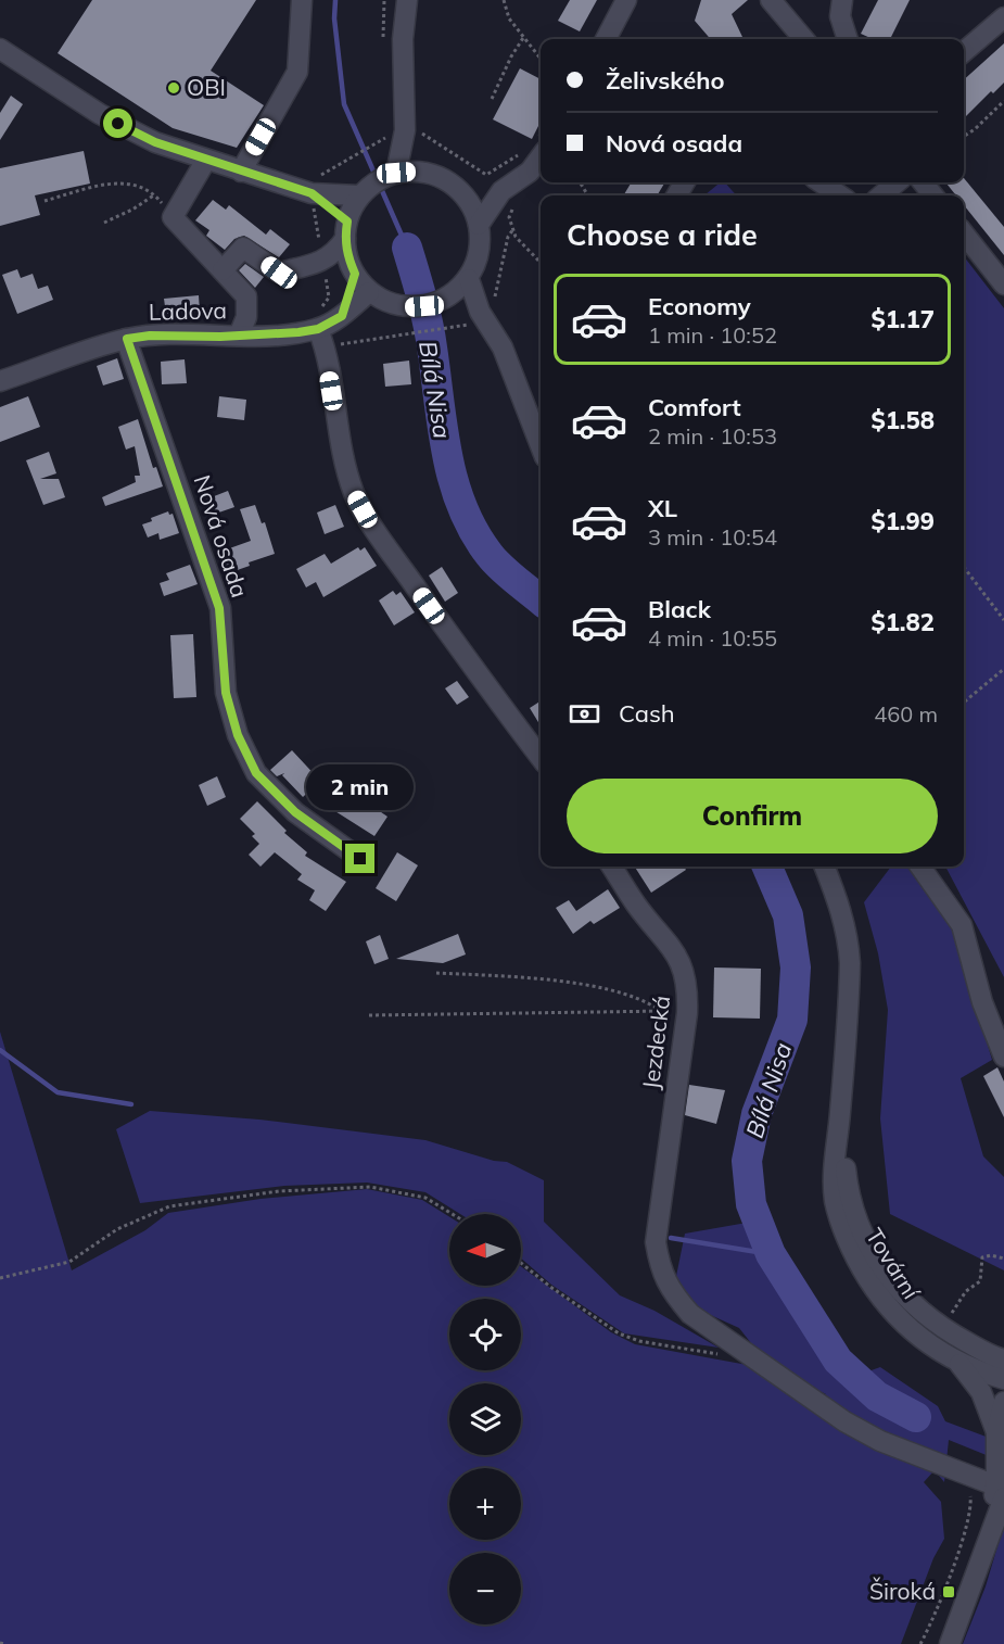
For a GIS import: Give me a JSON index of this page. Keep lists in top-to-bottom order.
{
  "streets": {
    "street": [
      "Ladova",
      "Nová osada",
      "Jezdecká",
      "Tovární"
    ]
  },
  "crossings": [
    ["Ladova", "Nová osada"]
  ],
  "water": ["Bílá Nisa"],
  "places": {
    "other": ["OBI"],
    "transit": ["Široká"]
  },
  "north": "left",
  "page": {
    "banner": ["Želivského", "Nová osada"],
    "heading": "Choose a ride",
    "list": [
      {
        "name": "Economy",
        "note": "1 min · 10:52",
        "value": "$1.17"
      },
      {
        "name": "Comfort",
        "note": "2 min · 10:53",
        "value": "$1.58"
      },
      {
        "name": "XL",
        "note": "3 min · 10:54",
        "value": "$1.99"
      },
      {
        "name": "Black",
        "note": "4 min · 10:55",
        "value": "$1.82"
      }
    ],
    "pay": ["Cash", "460 m"],
    "bubble": "2 min",
    "buttons": "Confirm",
    "map_buttons": ["+", "−"]
  }
}
